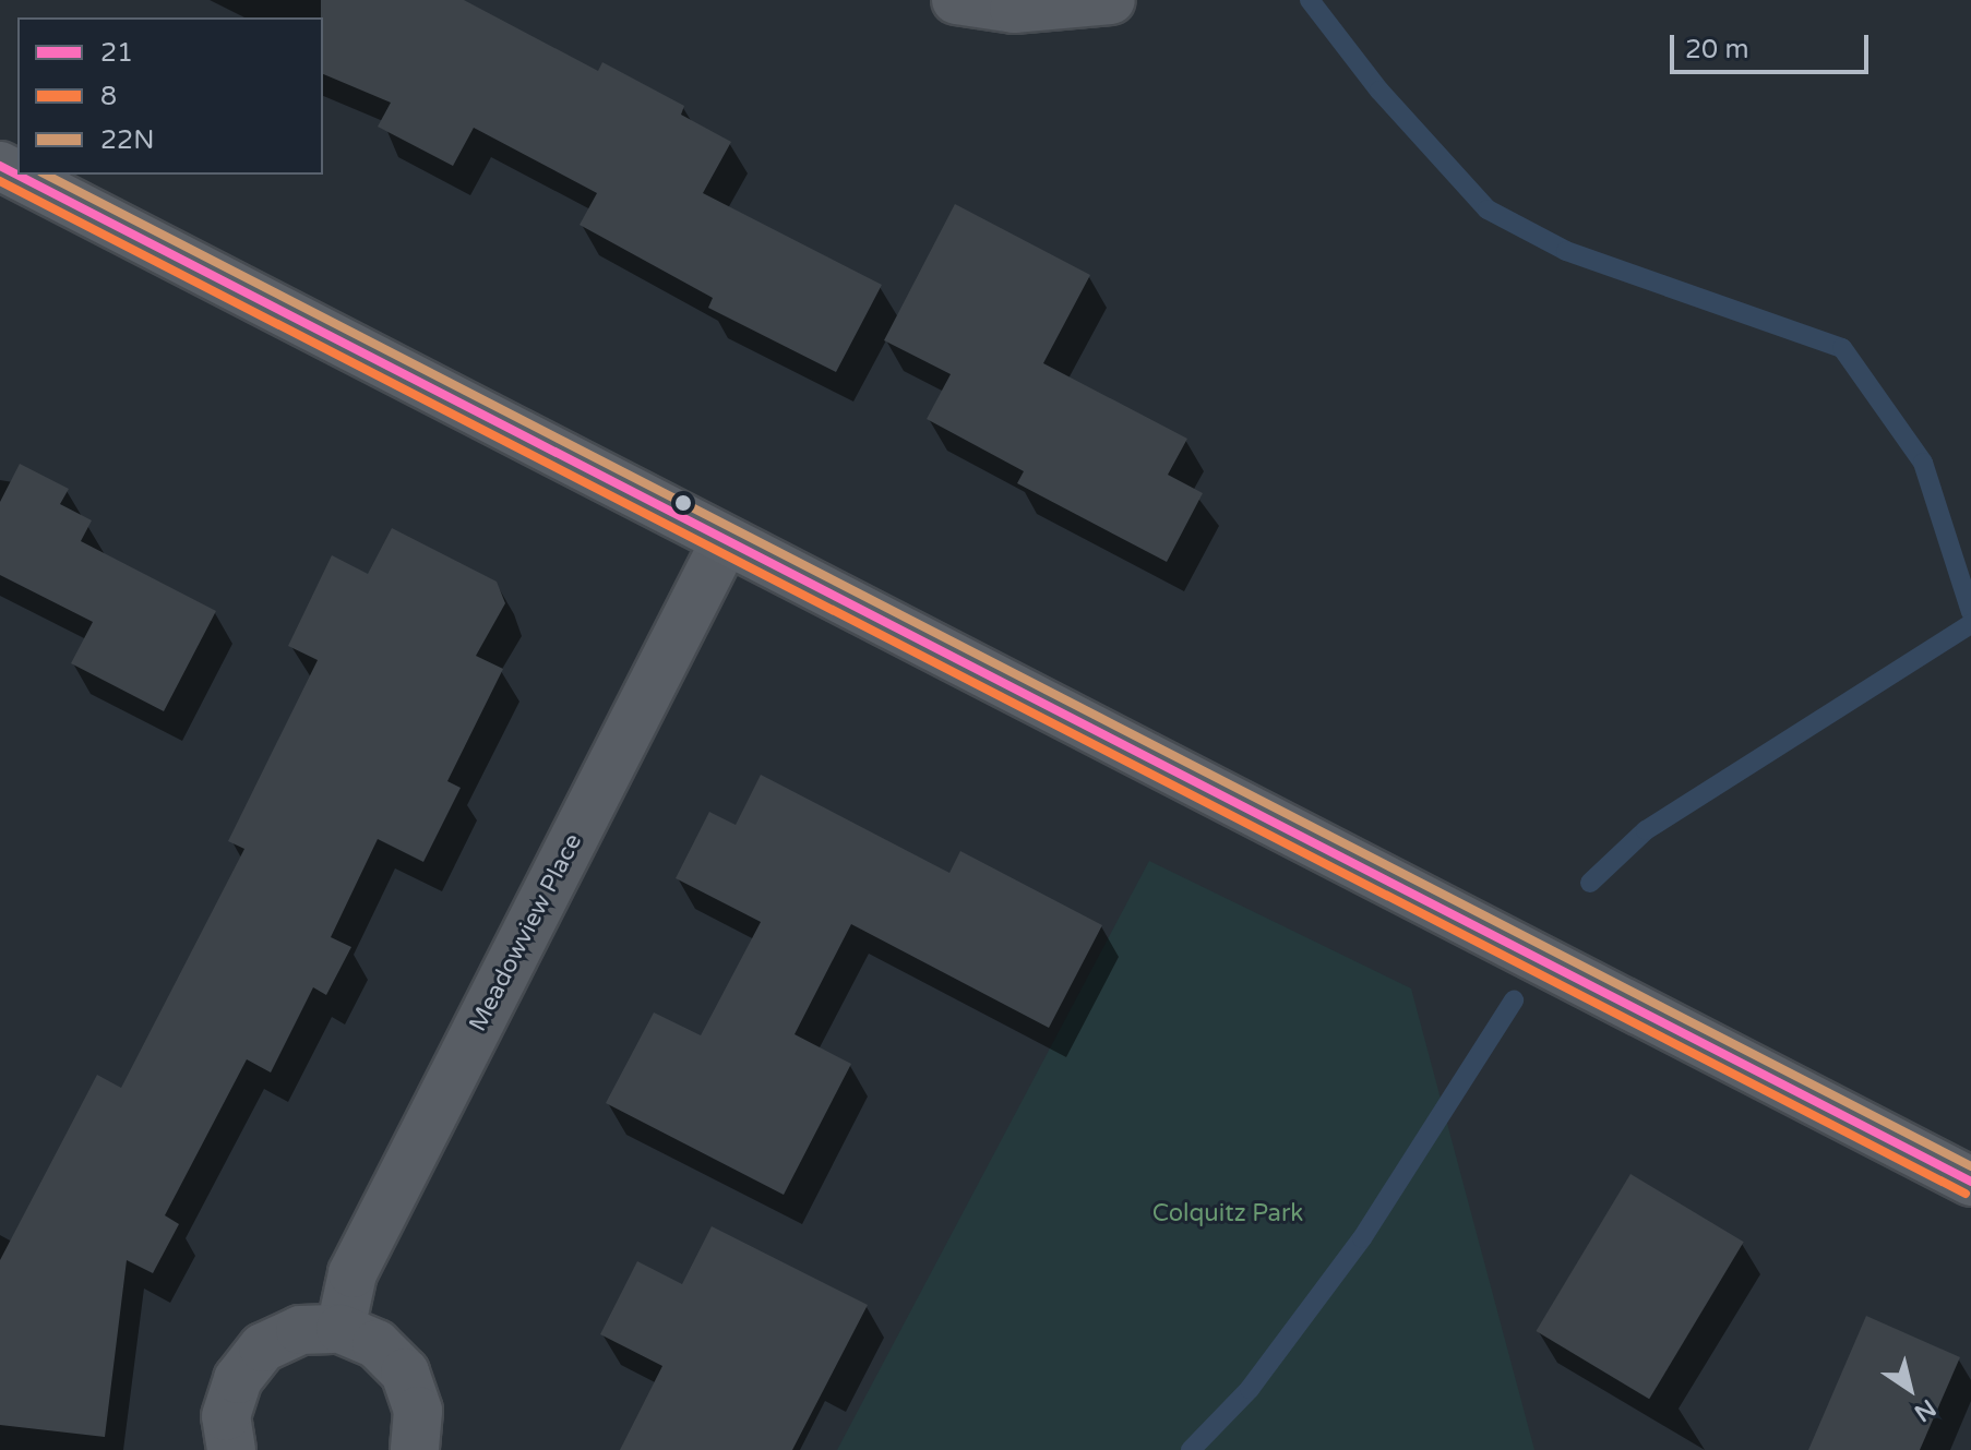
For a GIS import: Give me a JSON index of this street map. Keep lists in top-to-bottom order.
{
  "streets": {
    "street": ["Meadowview Place"]
  },
  "parks": ["Colquitz Park"],
  "lines": ["transit line 21", "transit line 22N", "transit line 8"],
  "legend": ["21", "8", "22N"],
  "scale_bar": "20 m",
  "north": "bottom right"
}
